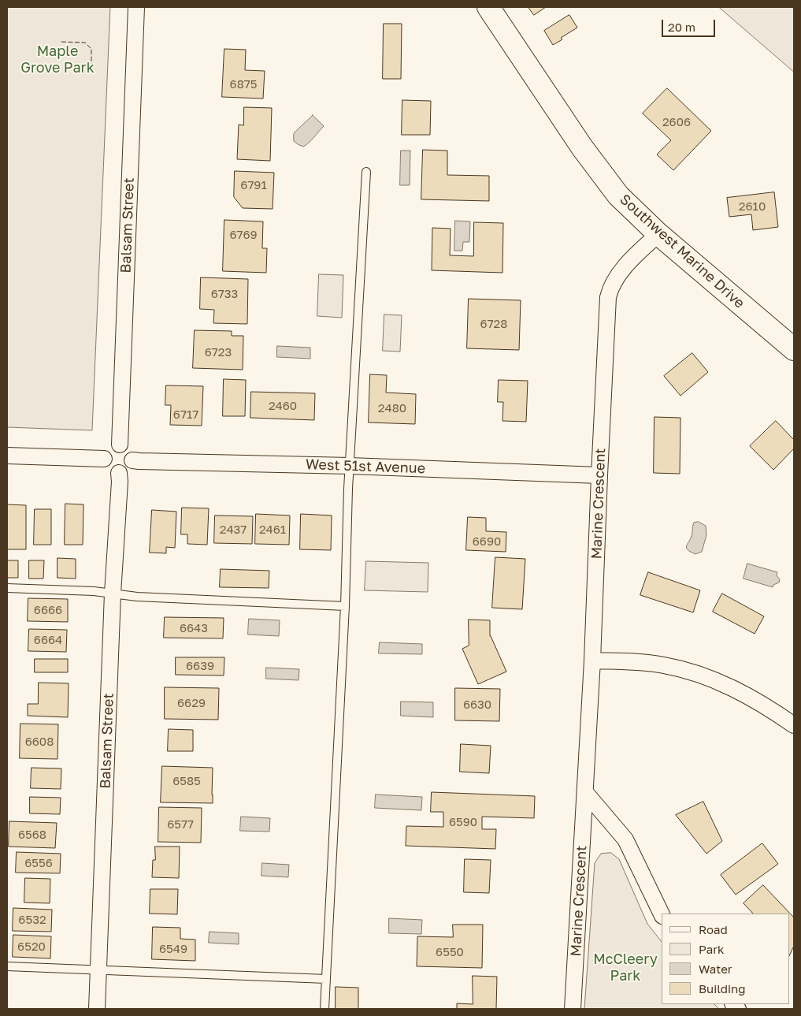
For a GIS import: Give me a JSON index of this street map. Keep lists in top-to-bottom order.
{
  "streets": {
    "main road": ["Southwest Marine Drive"],
    "street": ["Balsam Street", "West 51st Avenue", "Marine Crescent"]
  },
  "crossings": [
    ["Balsam Street", "West 51st Avenue"],
    ["Southwest Marine Drive", "Marine Crescent"],
    ["West 51st Avenue", "Marine Crescent"]
  ],
  "parks": ["Maple Grove Park", "McCleery Park"],
  "house_numbers": [
    "6875",
    "2606",
    "6791",
    "2610",
    "6769",
    "6733",
    "6728",
    "6723",
    "2460",
    "2480",
    "6717",
    "2437",
    "2461",
    "6690",
    "6666",
    "6643",
    "6664",
    "6639",
    "6629",
    "6630",
    "6608",
    "6585",
    "6590",
    "6577",
    "6568",
    "6556",
    "6532",
    "6520",
    "6549",
    "6550"
  ],
  "legend": [
    "Road",
    "Park",
    "Water",
    "Building"
  ],
  "scale_bar": "20 m"
}
